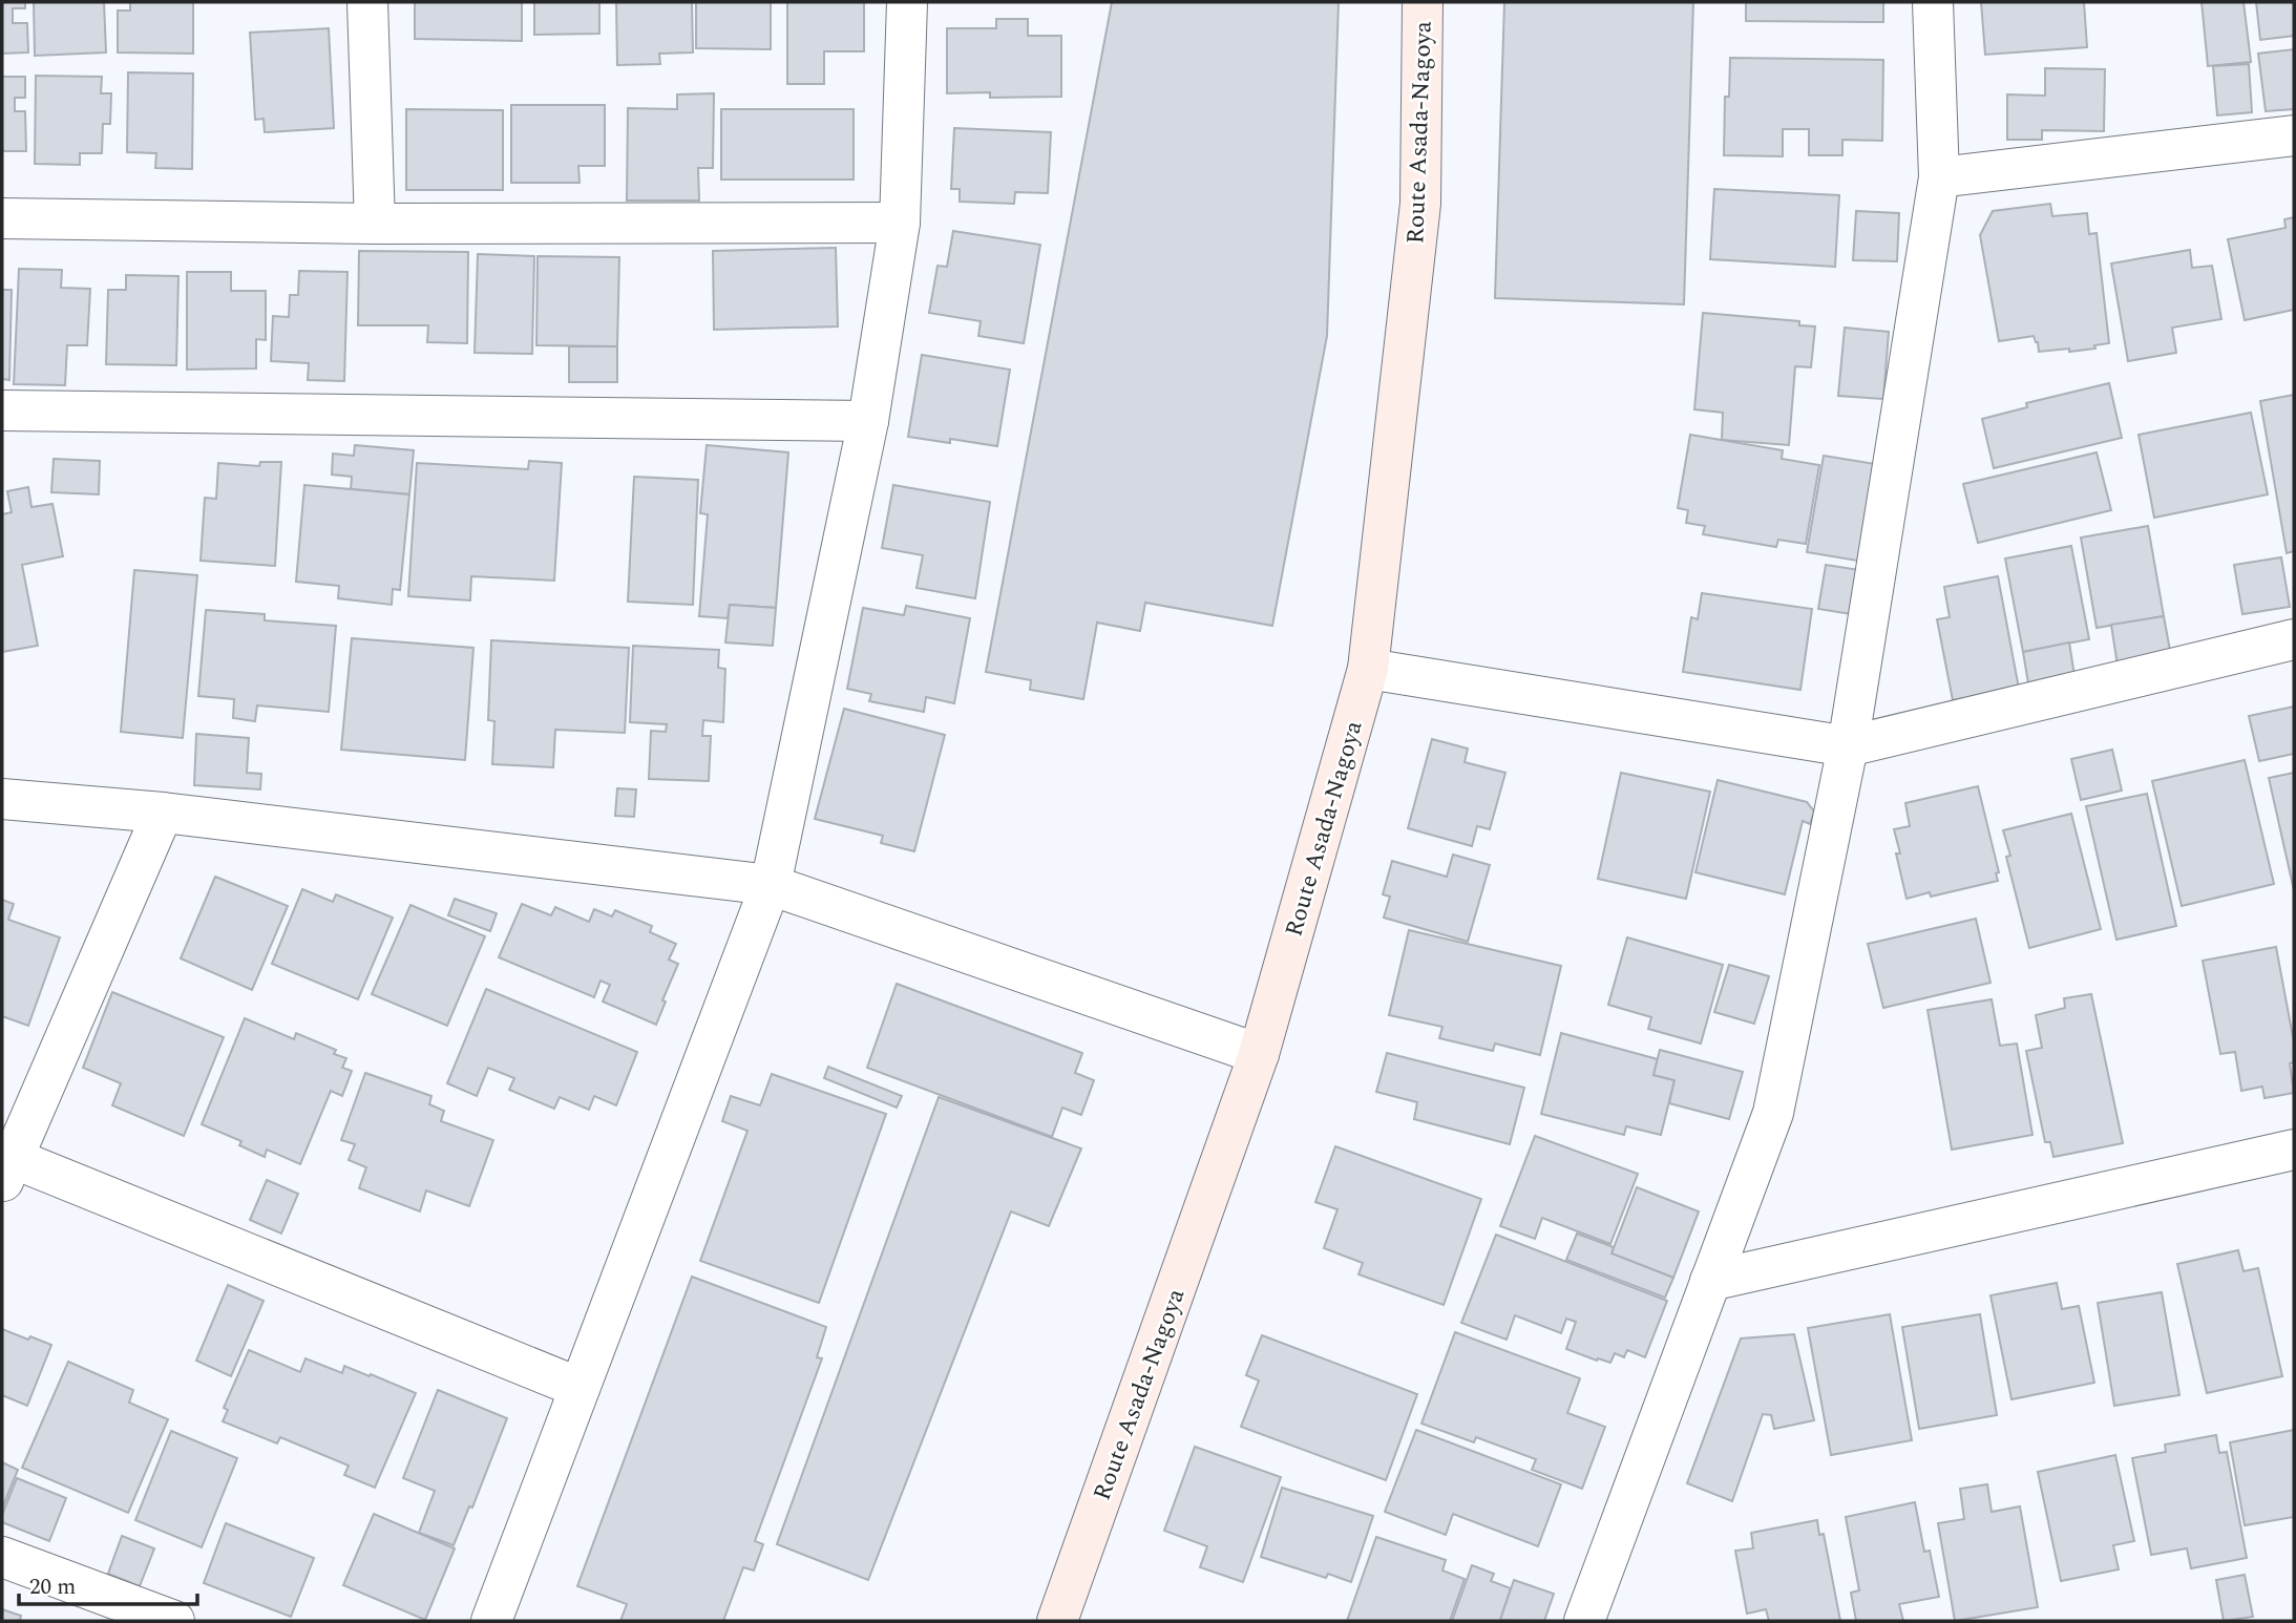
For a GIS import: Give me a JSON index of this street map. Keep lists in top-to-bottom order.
{
  "streets": {
    "main road": ["Route Asada-Nagoya"]
  },
  "scale_bar": "20 m"
}
